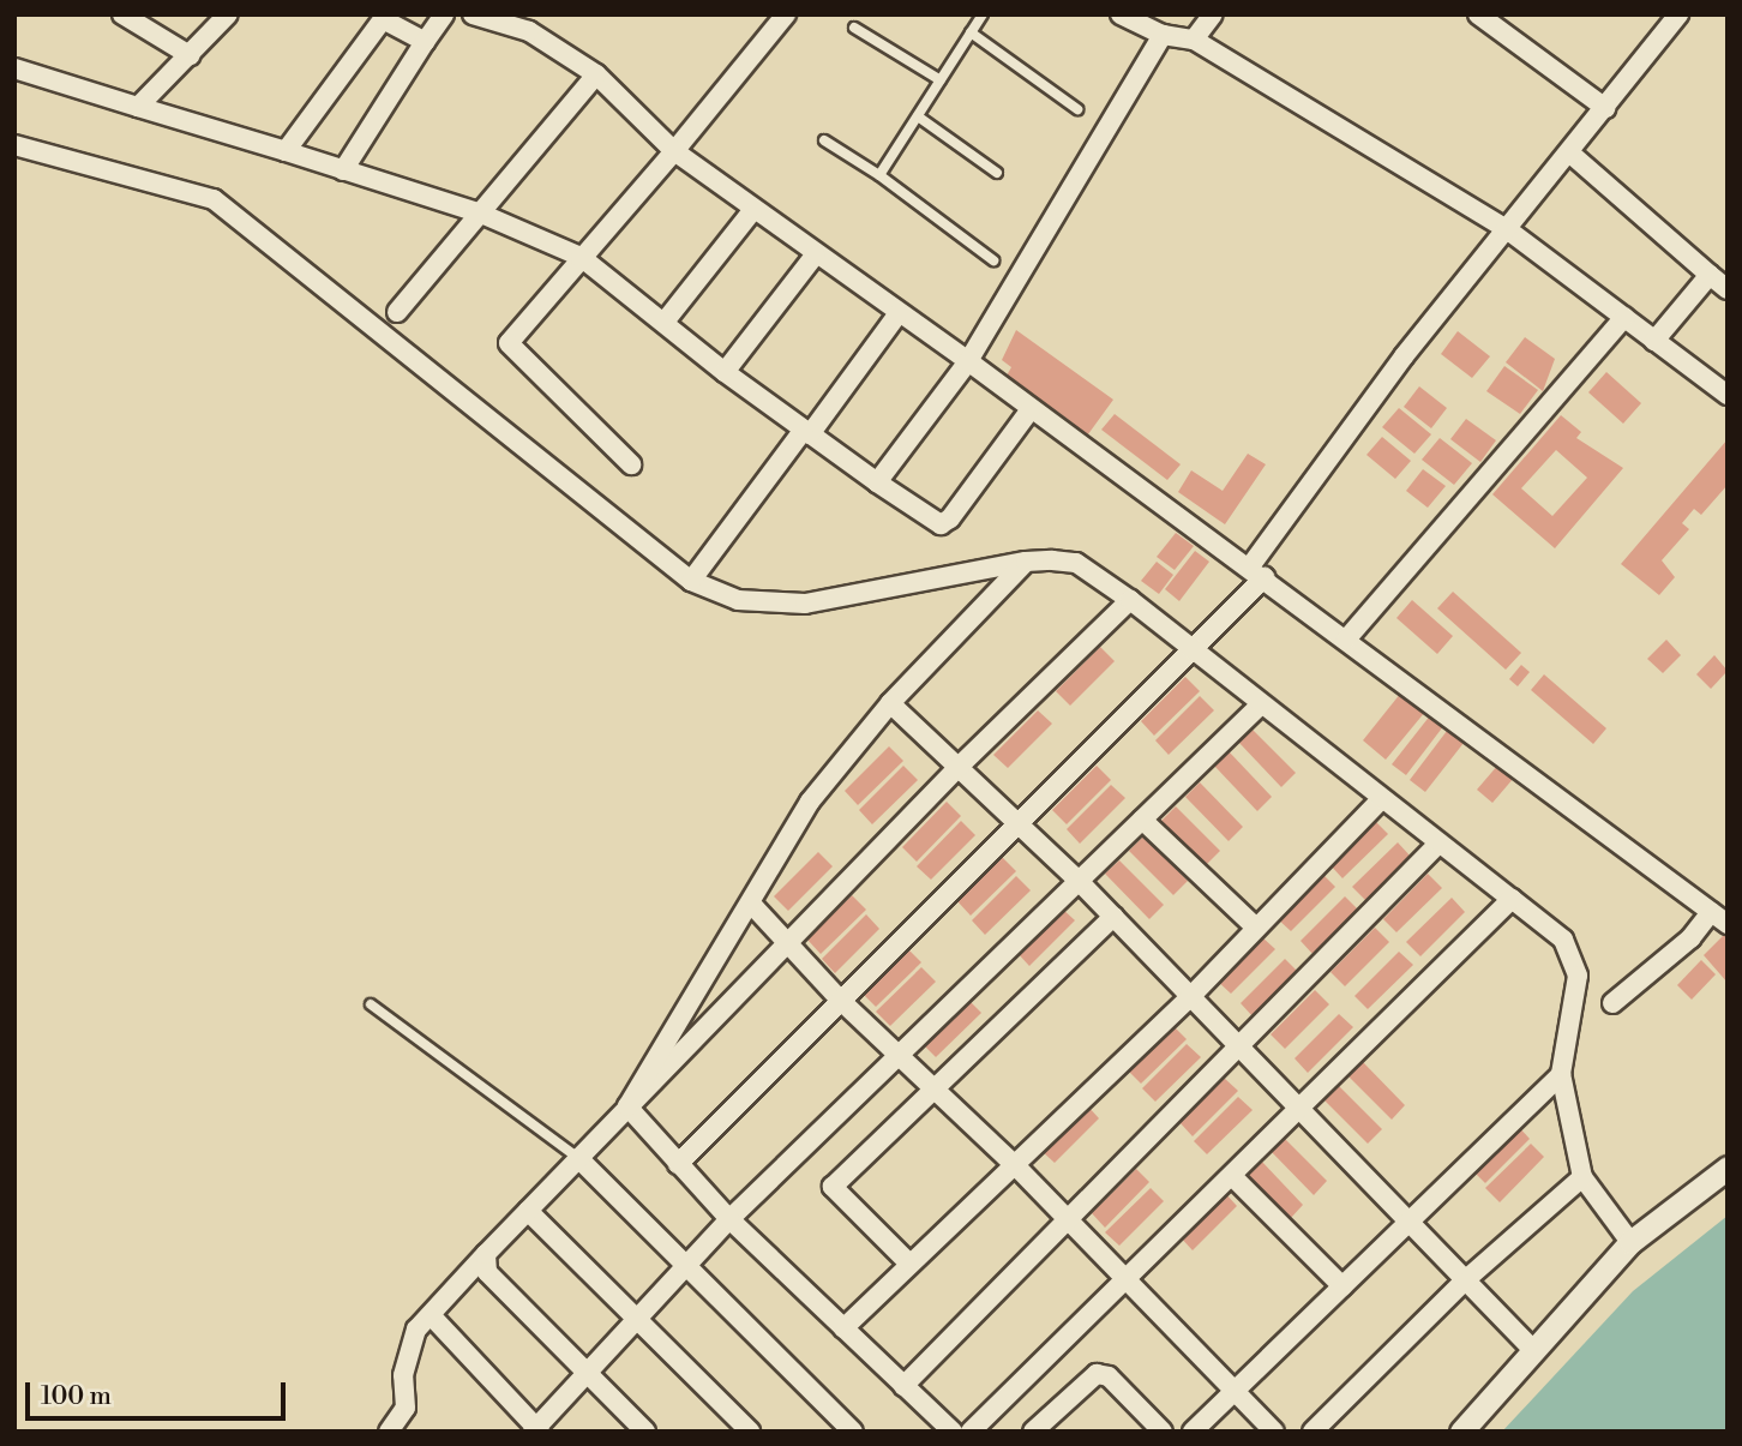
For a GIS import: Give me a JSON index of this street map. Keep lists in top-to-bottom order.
{
  "scale_bar": "100 m"
}
